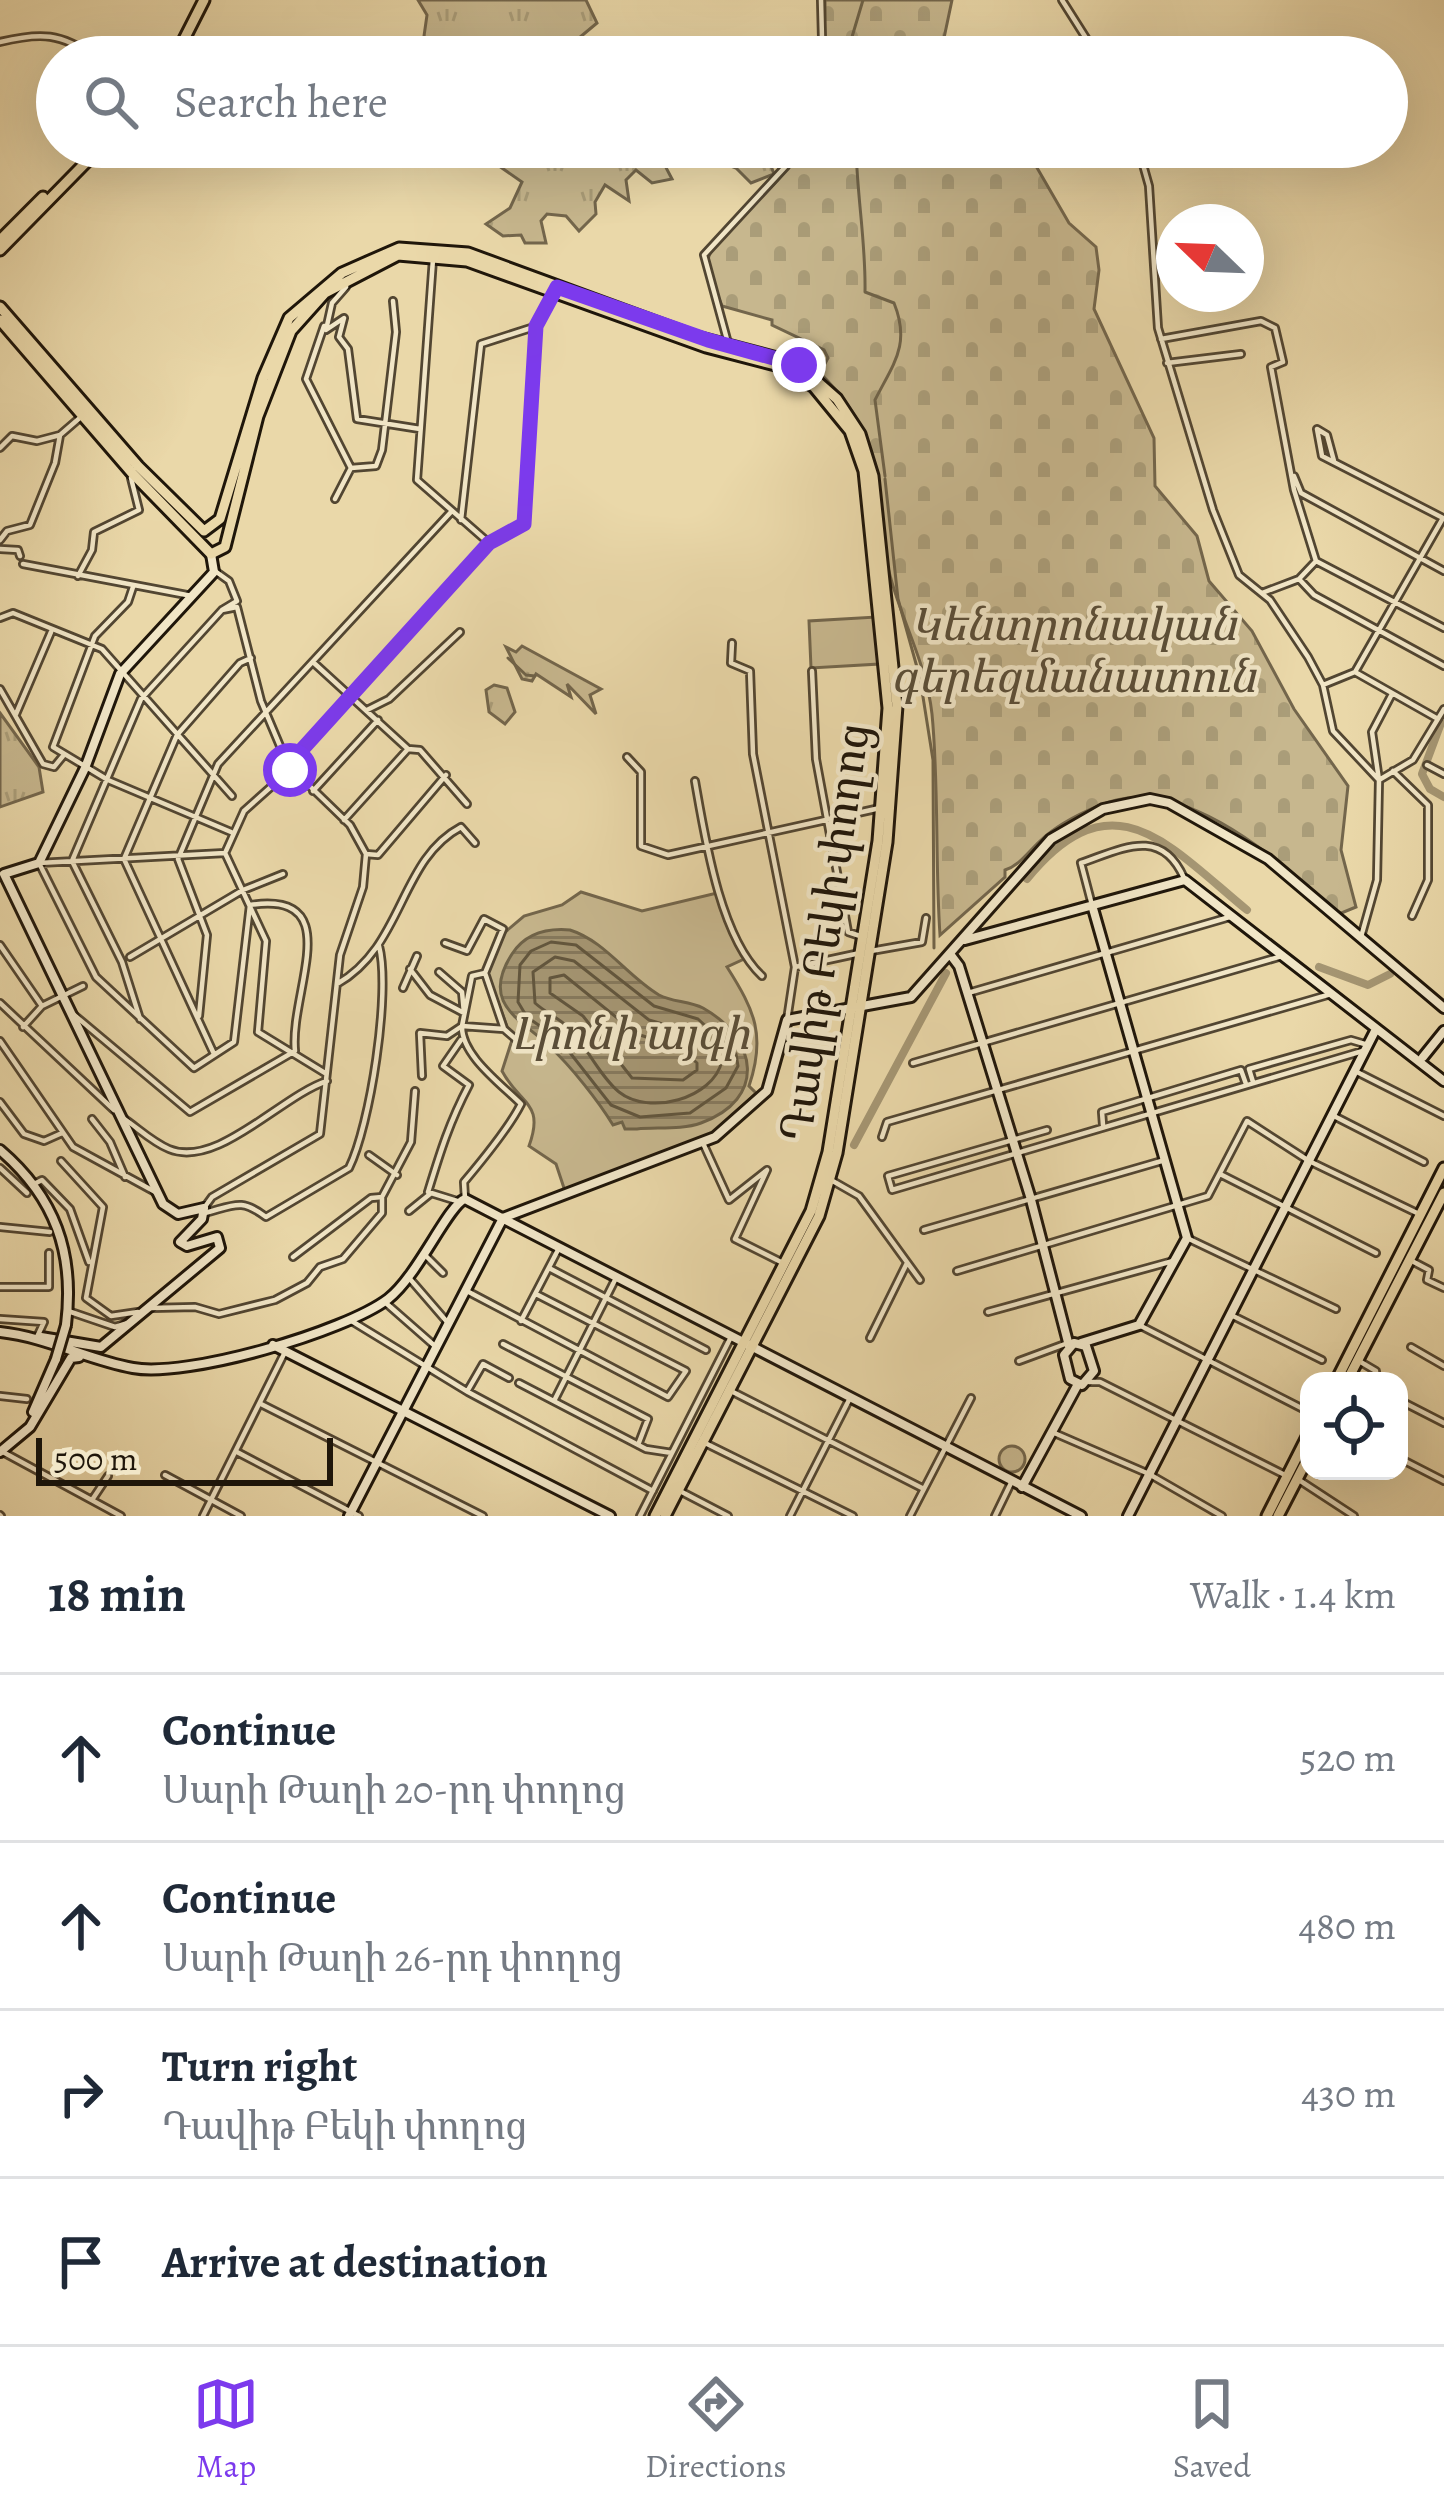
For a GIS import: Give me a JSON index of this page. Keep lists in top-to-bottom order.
{
  "streets": {
    "main road": ["Դավիթ Բեկի փողոց"]
  },
  "parks": ["Կենտրոնական գերեզմանատուն", "Լիոնի այգի"],
  "scale_bar": "500 m",
  "north": "top left",
  "page": {
    "search": "Search here",
    "scale": "500 m",
    "heading": ["18 min", "Walk · 1.4 km"],
    "list": [
      ["Continue", "Սարի Թաղի 20-րդ փողոց", "520 m"],
      ["Continue", "Սարի Թաղի 26-րդ փողոց", "480 m"],
      ["Turn right", "Դավիթ Բեկի փողոց", "430 m"],
      "Arrive at destination"
    ],
    "nav": ["Map", "Directions", "Saved"]
  }
}
